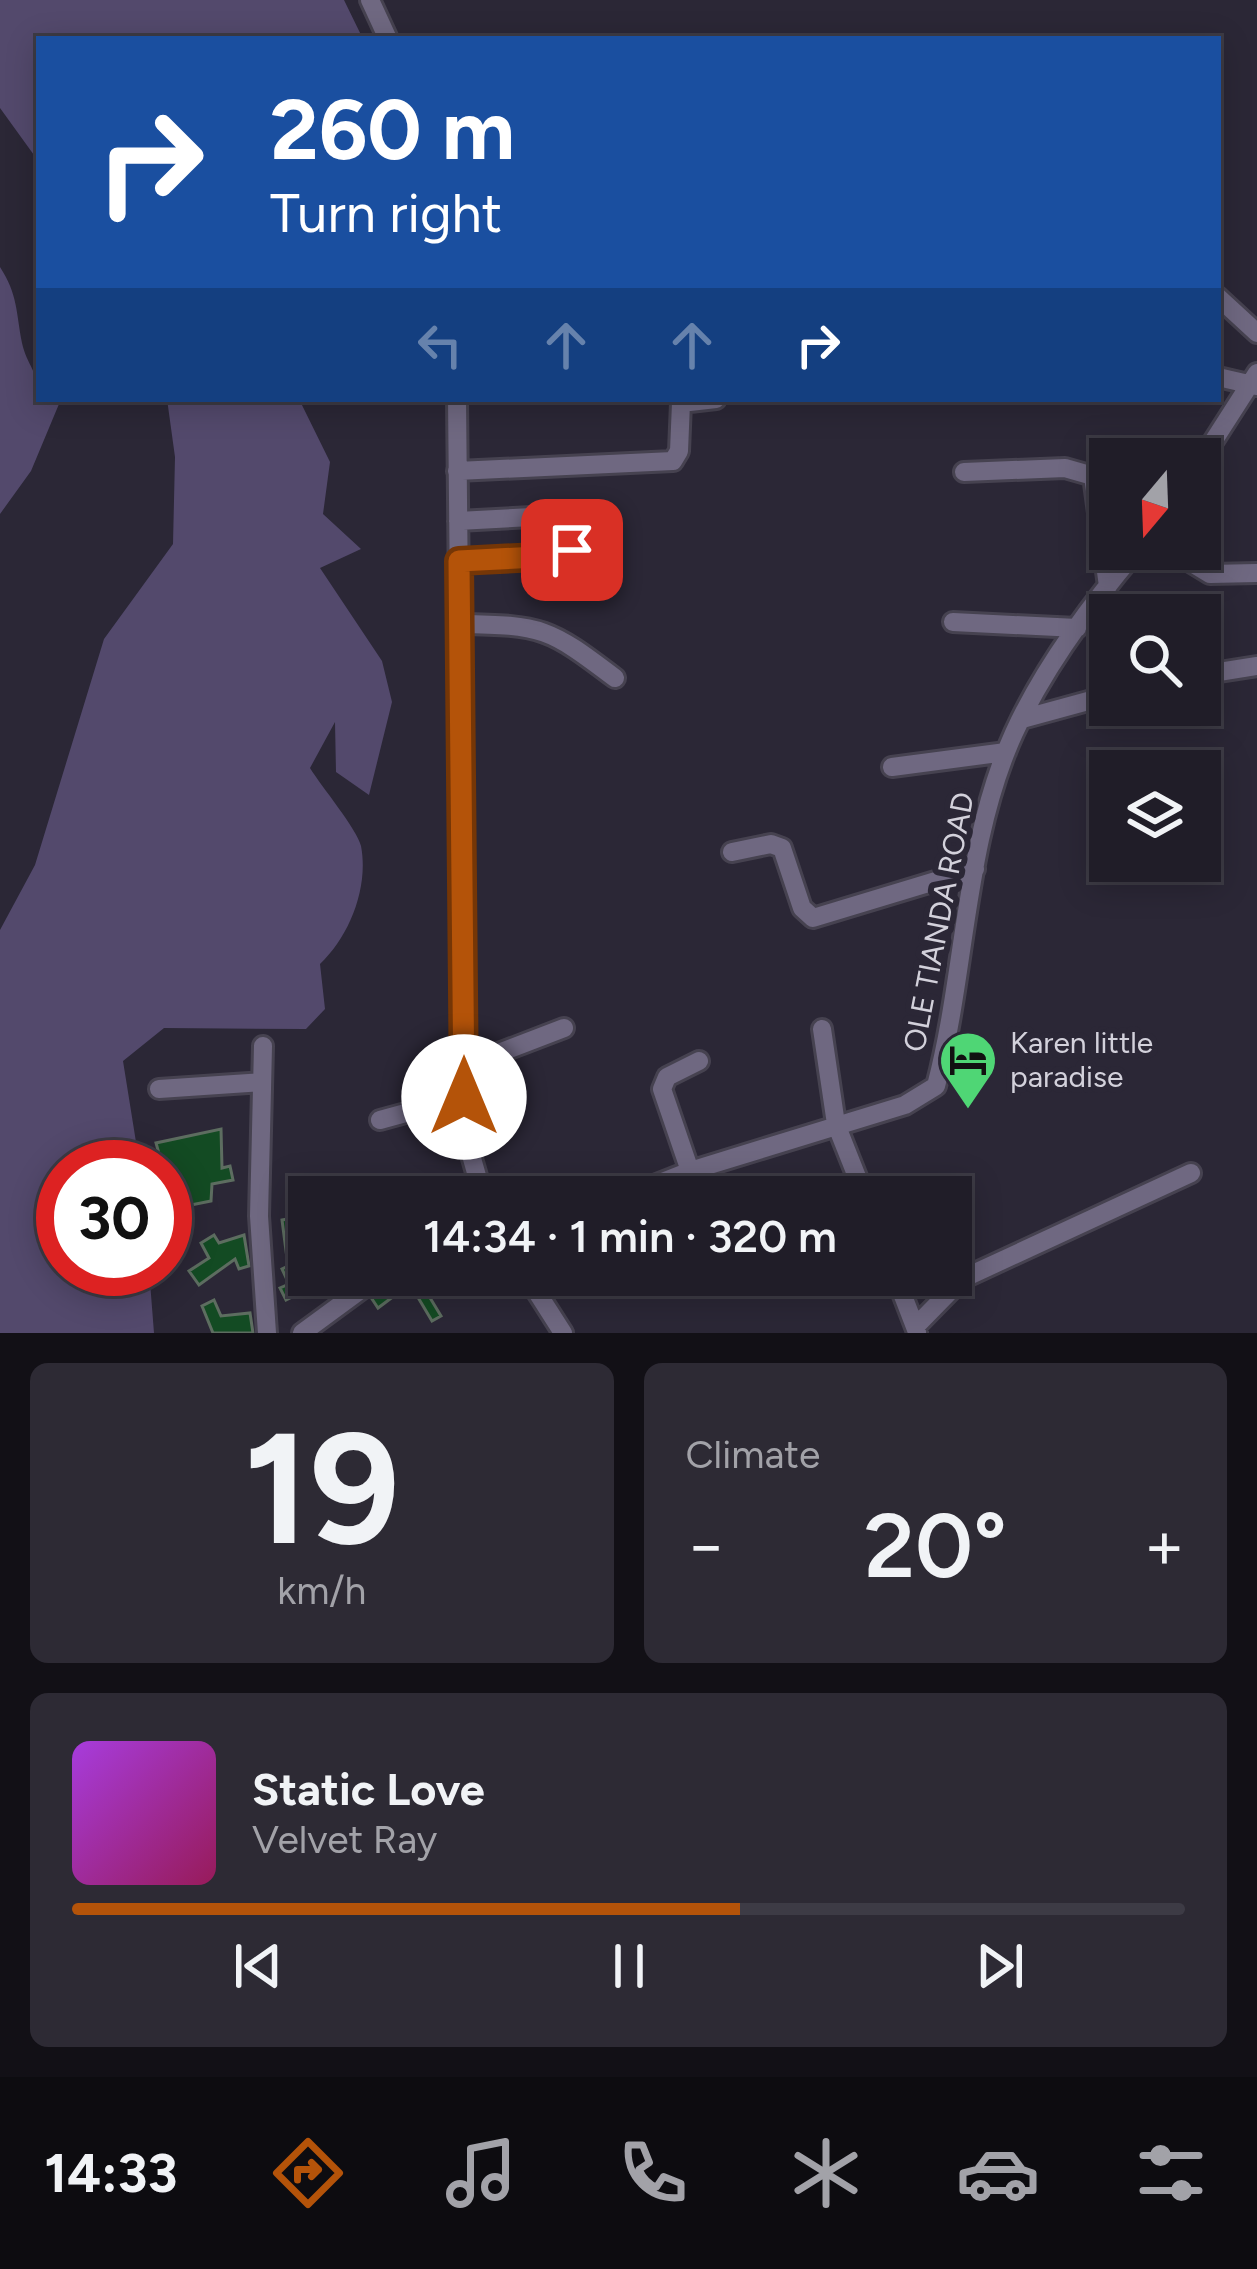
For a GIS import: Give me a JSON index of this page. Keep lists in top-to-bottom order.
{
  "streets": {
    "street": ["OLE TIANDA ROAD"]
  },
  "places": {
    "hotel": ["Karen little paradise"]
  },
  "north": "bottom",
  "page": {
    "turn": ["260 m", "Turn right"],
    "limit": "30",
    "trip": "14:34 · 1 min · 320 m",
    "tile": [
      ["19", "km/h"],
      "Climate"
    ],
    "heat": ["−", "20°", "+"],
    "song": ["Static Love", "Velvet Ray"],
    "tabs": "14:33"
  }
}
